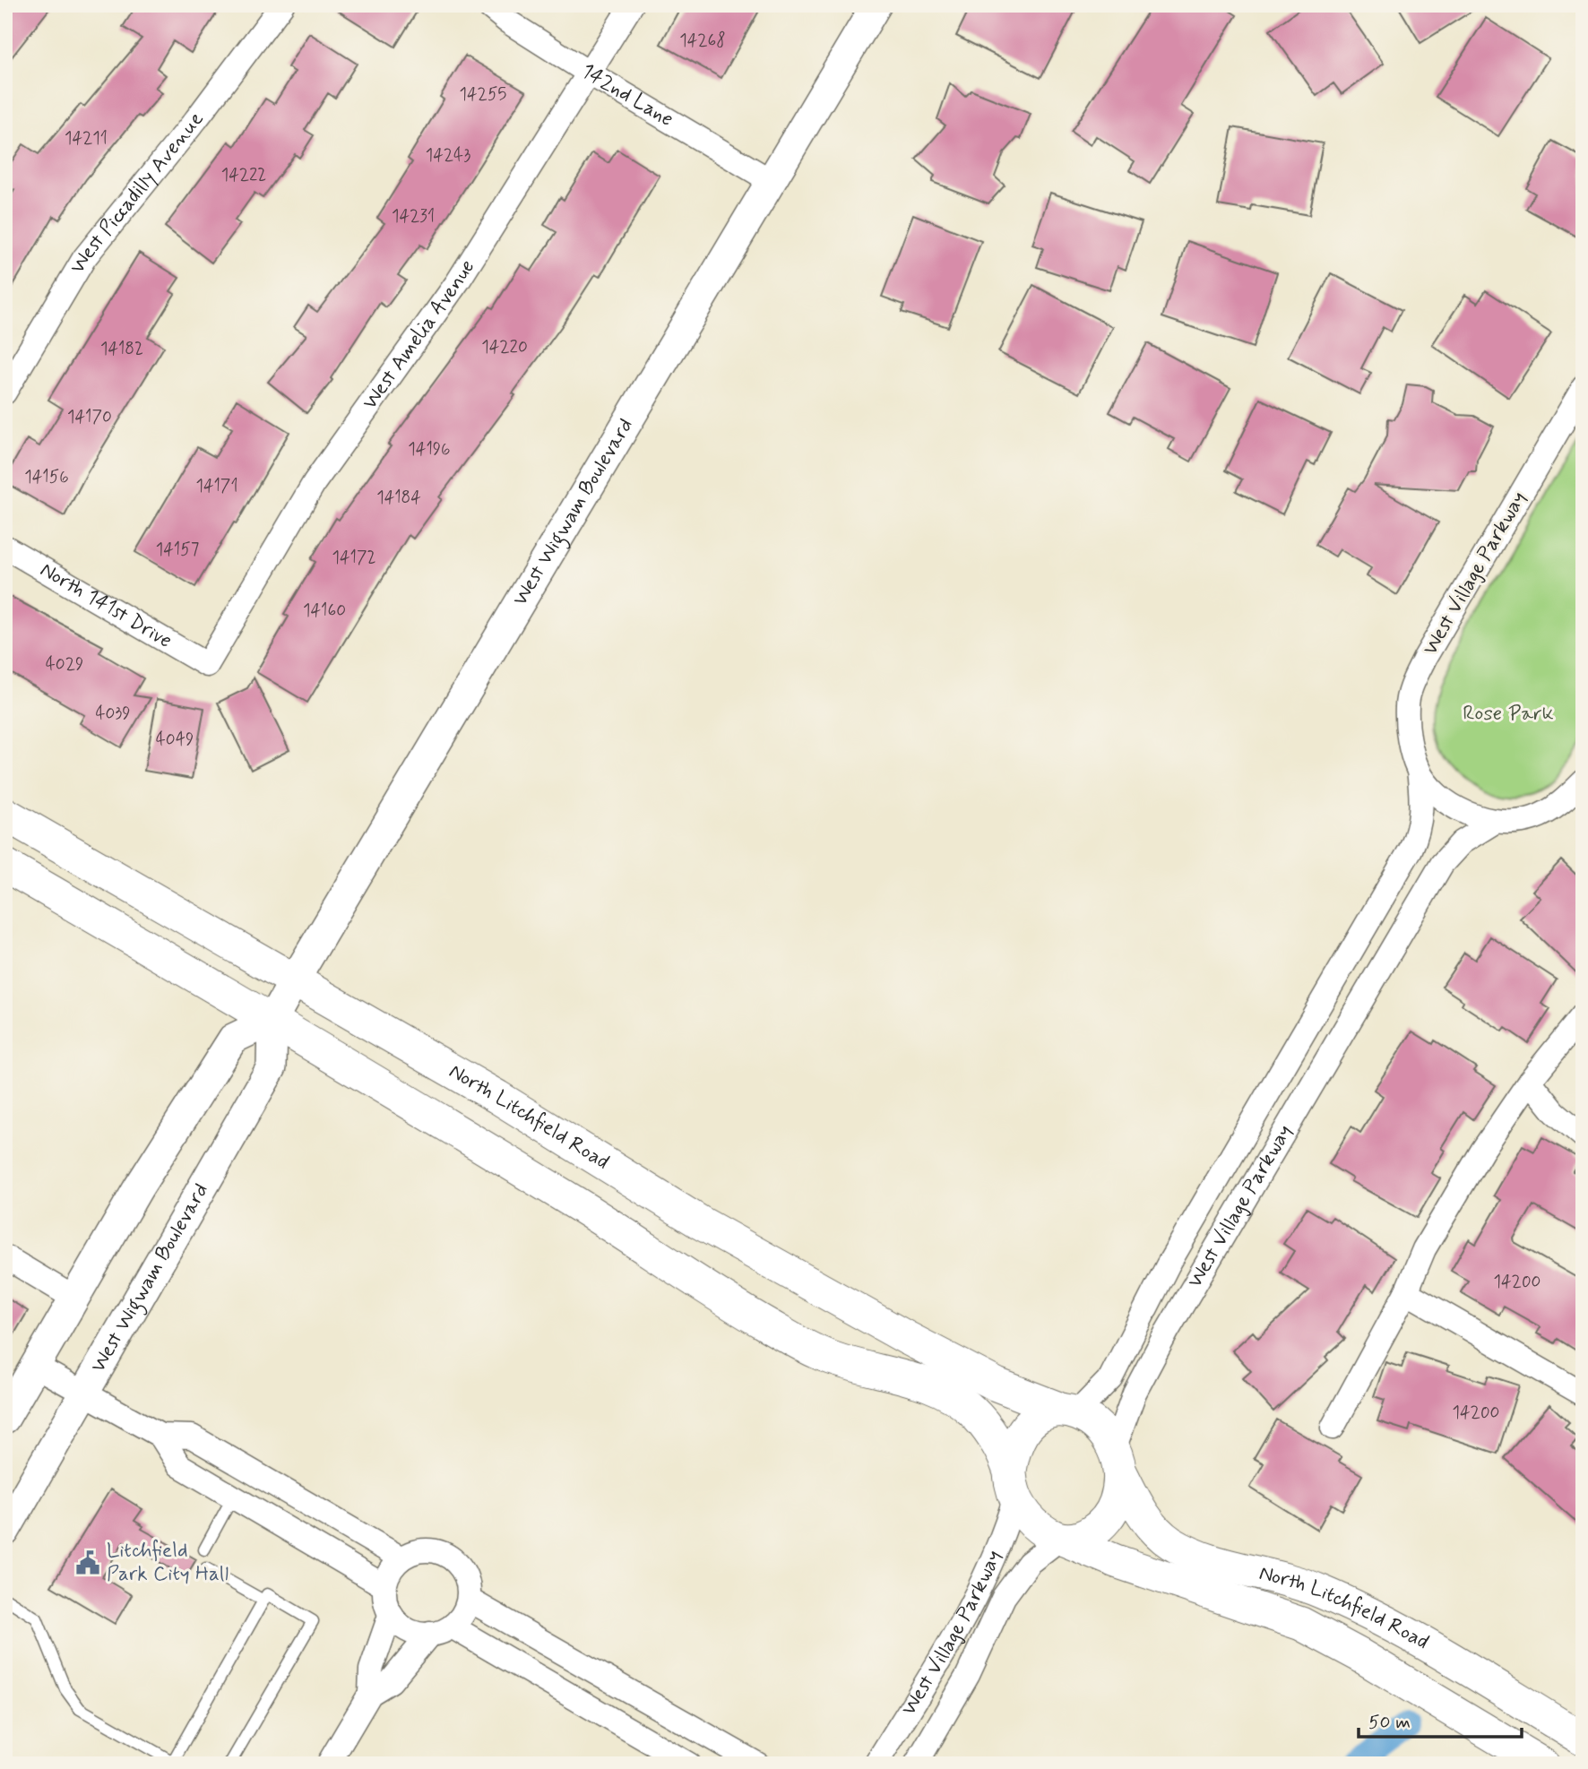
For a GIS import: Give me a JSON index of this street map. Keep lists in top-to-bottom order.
{
  "streets": {
    "main road": ["North Litchfield Road"],
    "street": [
      "142nd Lane",
      "West Piccadilly Avenue",
      "West Amelia Avenue",
      "West Wigwam Boulevard",
      "West Village Parkway",
      "North 141st Drive"
    ]
  },
  "crossings": [
    ["142nd Lane", "West Amelia Avenue"],
    ["142nd Lane", "West Wigwam Boulevard"],
    ["West Amelia Avenue", "North 141st Drive"],
    ["West Wigwam Boulevard", "North Litchfield Road"],
    ["West Village Parkway", "North Litchfield Road"]
  ],
  "parks": ["Rose Park"],
  "places": {
    "public building": ["Litchfield Park City Hall"]
  },
  "house_numbers": [
    "14268",
    "14255",
    "14211",
    "14243",
    "14222",
    "14231",
    "14220",
    "14182",
    "14170",
    "14196",
    "14156",
    "14171",
    "14184",
    "14157",
    "14172",
    "14160",
    "4029",
    "4039",
    "4049",
    "14200",
    "14200"
  ],
  "scale_bar": "50 m"
}
